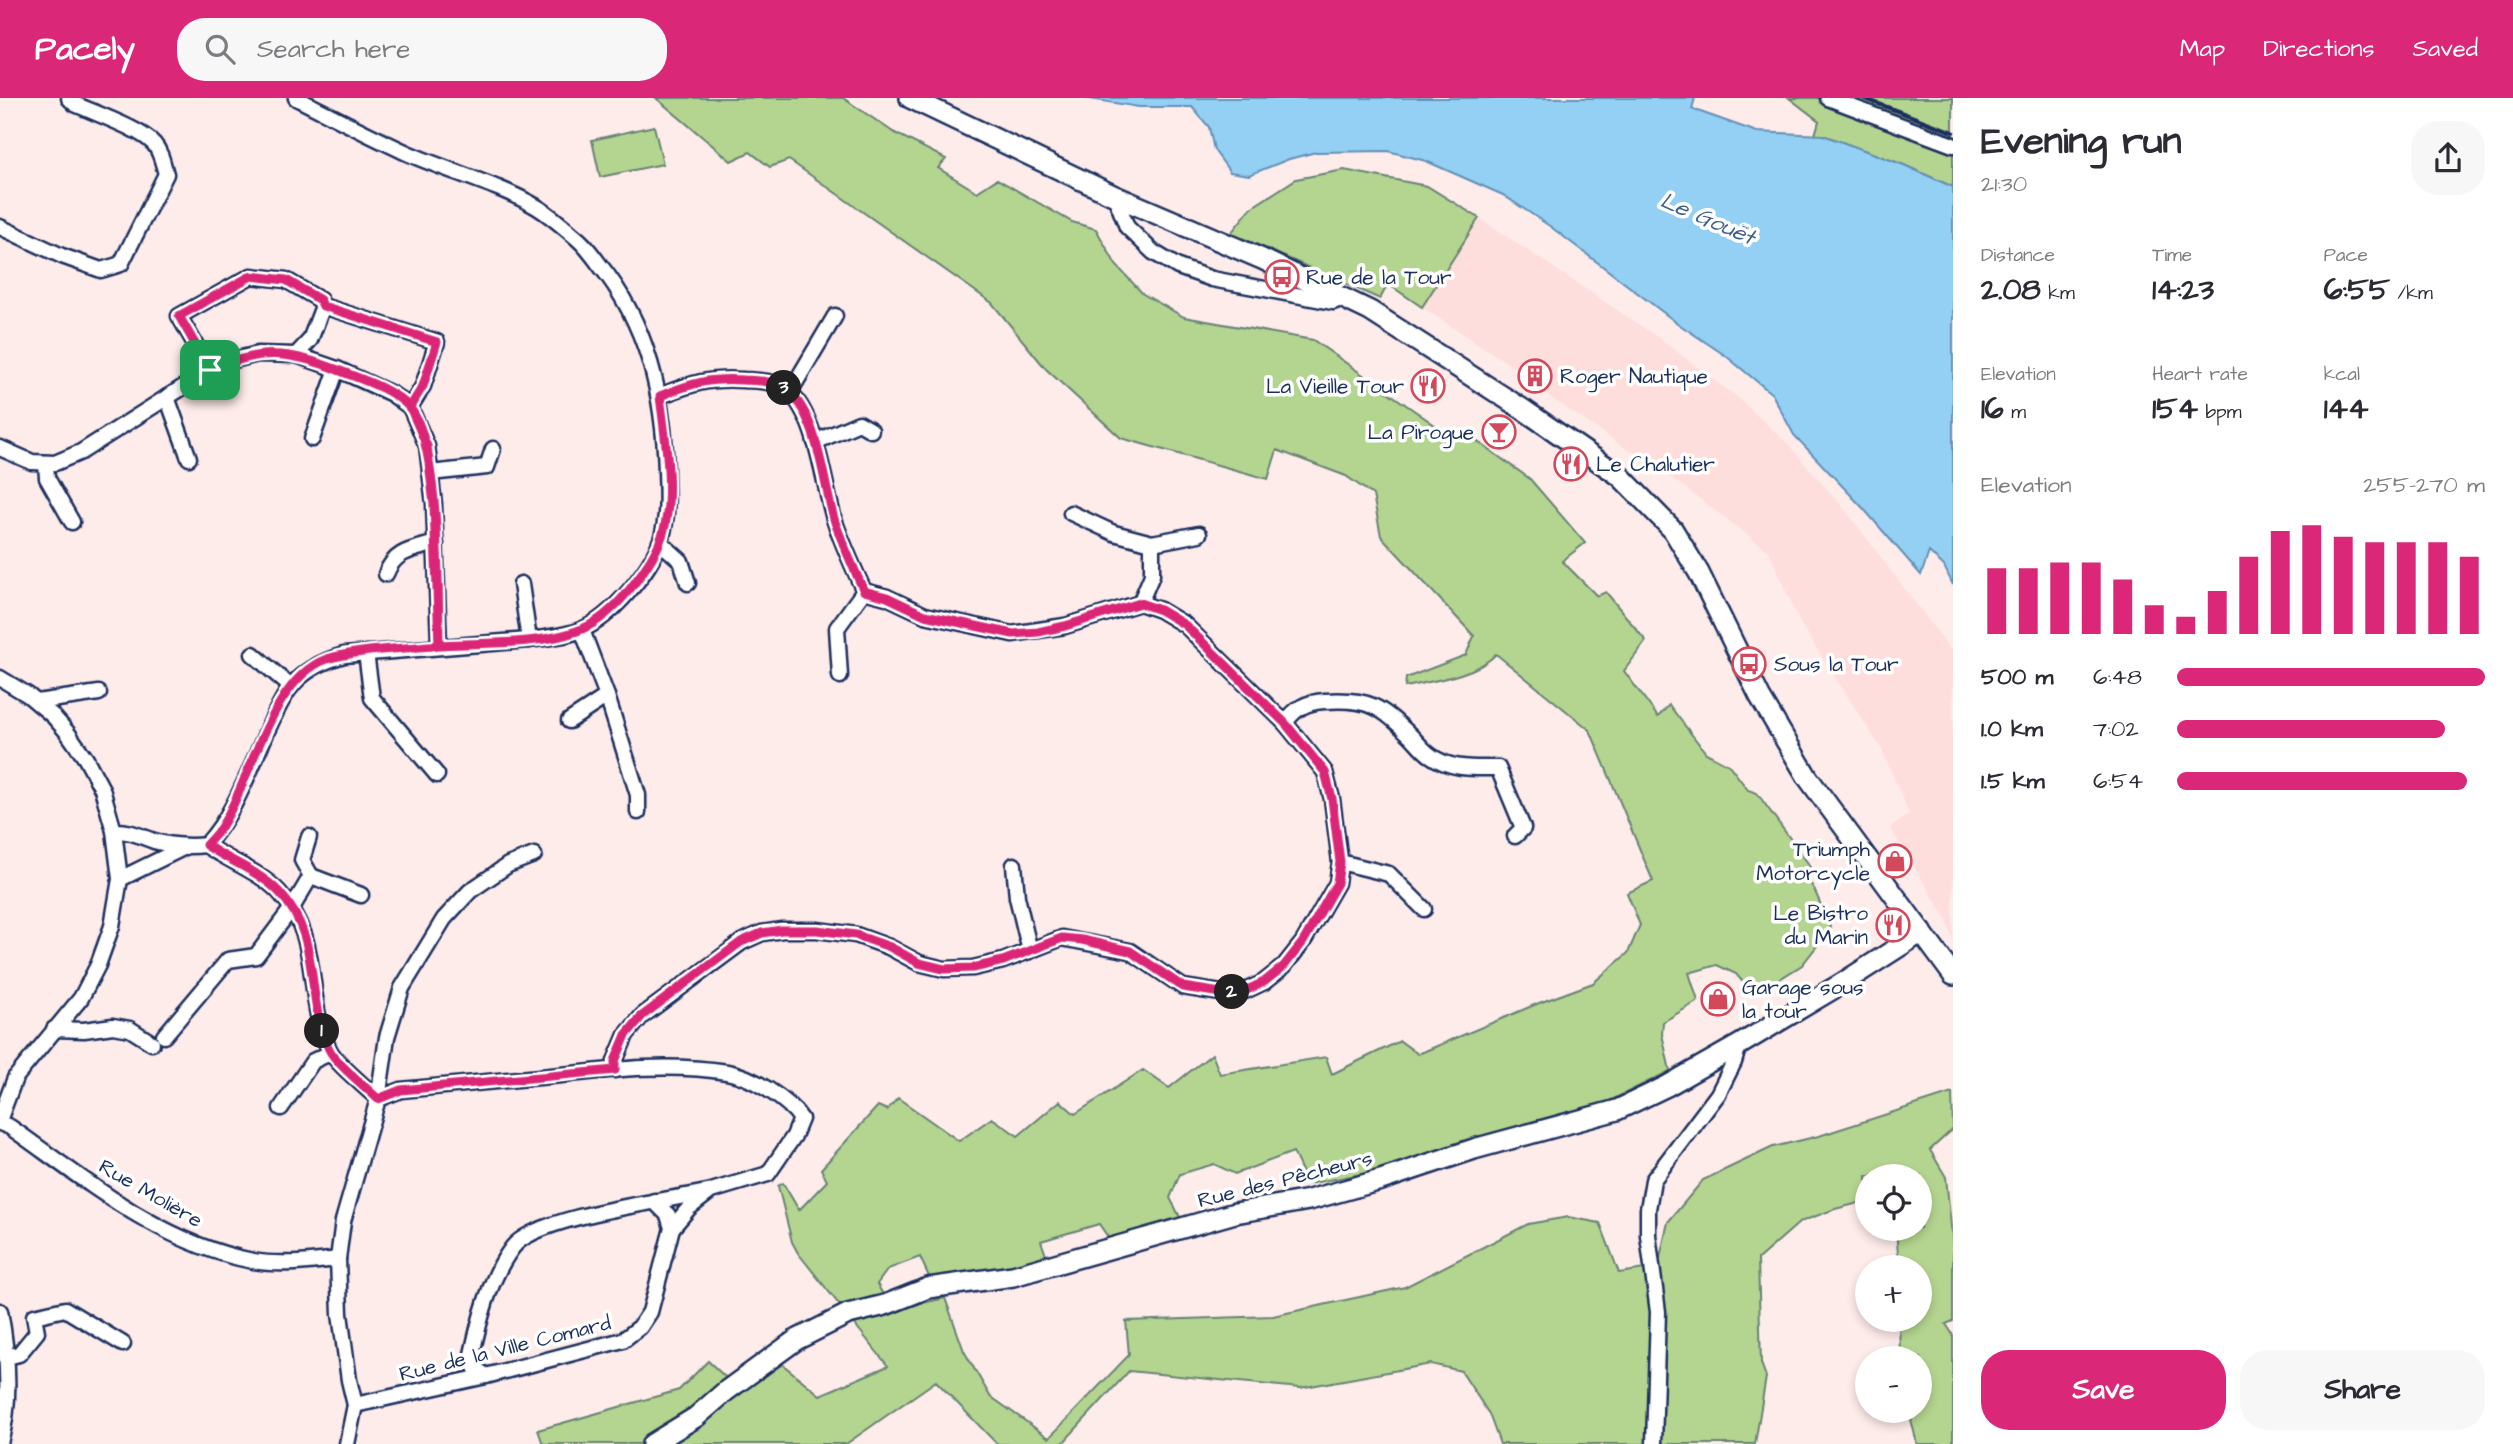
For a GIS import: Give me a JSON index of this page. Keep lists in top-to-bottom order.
{
  "streets": {
    "street": ["Rue des Pêcheurs", "Rue Molière", "Rue de la Ville Comard"]
  },
  "water": ["Le Gouët"],
  "places": {
    "bus stop": ["Rue de la Tour", "Sous la Tour"],
    "building": ["Roger Nautique"],
    "restaurant": ["La Vieille Tour", "Le Chalutier", "Le Bistro du Marin"],
    "bar": ["La Pirogue"],
    "shop": ["Triumph Motorcycle", "Garage sous la tour"]
  },
  "page": {
    "header": "Pacely",
    "search": "Search here",
    "nav": ["Map", "Directions", "Saved"],
    "heading": ["Evening run", "21:30"],
    "stats": [
      ["Distance", "2.08 km"],
      ["Time", "14:23"],
      ["Pace", "6:55 /km"],
      ["Elevation", "16 m"],
      ["Heart rate", "154 bpm"],
      ["kcal", "144"]
    ],
    "pins": ["3", "2", "1"],
    "chart": ["Elevation", "255–270 m"],
    "list": [
      {
        "name": "500 m",
        "note": "6:48"
      },
      {
        "name": "1.0 km",
        "note": "7:02"
      },
      {
        "name": "1.5 km",
        "note": "6:54"
      }
    ],
    "map_buttons": ["+", "−"],
    "buttons": ["Save", "Share"]
  }
}
